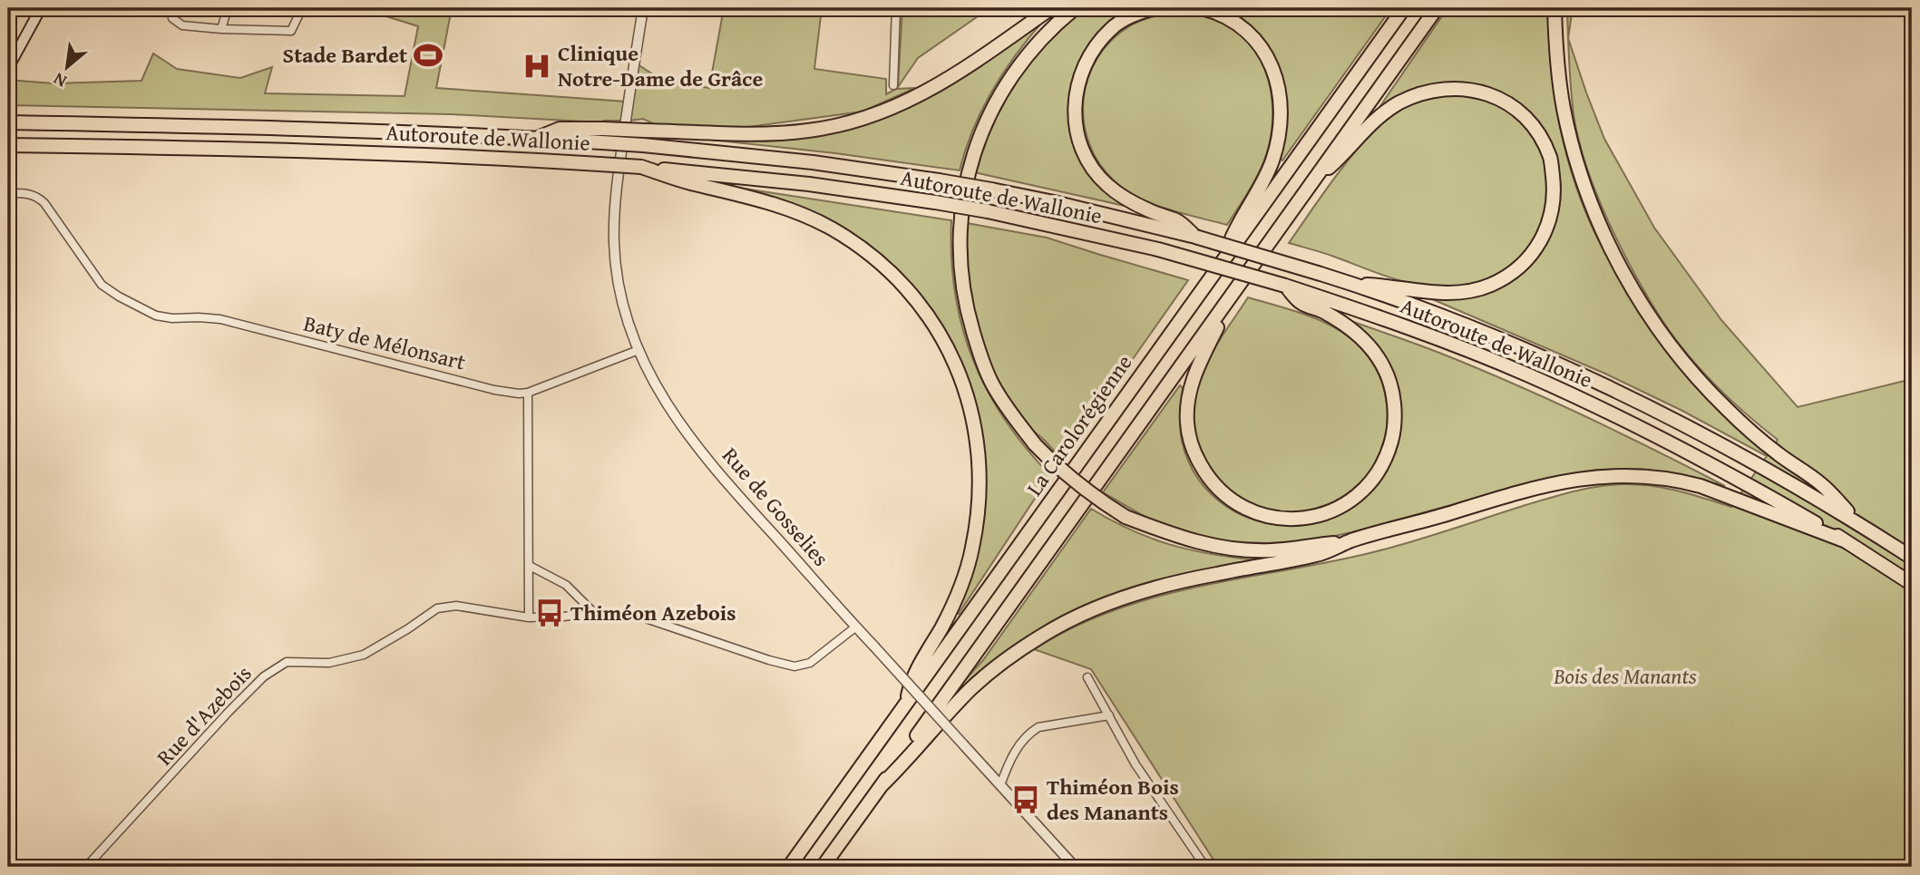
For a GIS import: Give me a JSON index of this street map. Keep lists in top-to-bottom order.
{
  "streets": {
    "highway": ["Autoroute de Wallonie", "La Carolorégienne"],
    "street": ["Baty de Mélonsart", "Rue de Gosselies", "Rue d'Azebois"]
  },
  "crossings": [
    ["Baty de Mélonsart", "Rue de Gosselies"],
    ["Rue de Gosselies", "Rue d'Azebois"]
  ],
  "parks": ["Bois des Manants"],
  "places": {
    "sports": ["Stade Bardet"],
    "hospital": ["Clinique Notre-Dame de Grâce"],
    "bus stop": ["Thiméon Azebois", "Thiméon Bois des Manants"]
  },
  "north": "bottom left"
}
